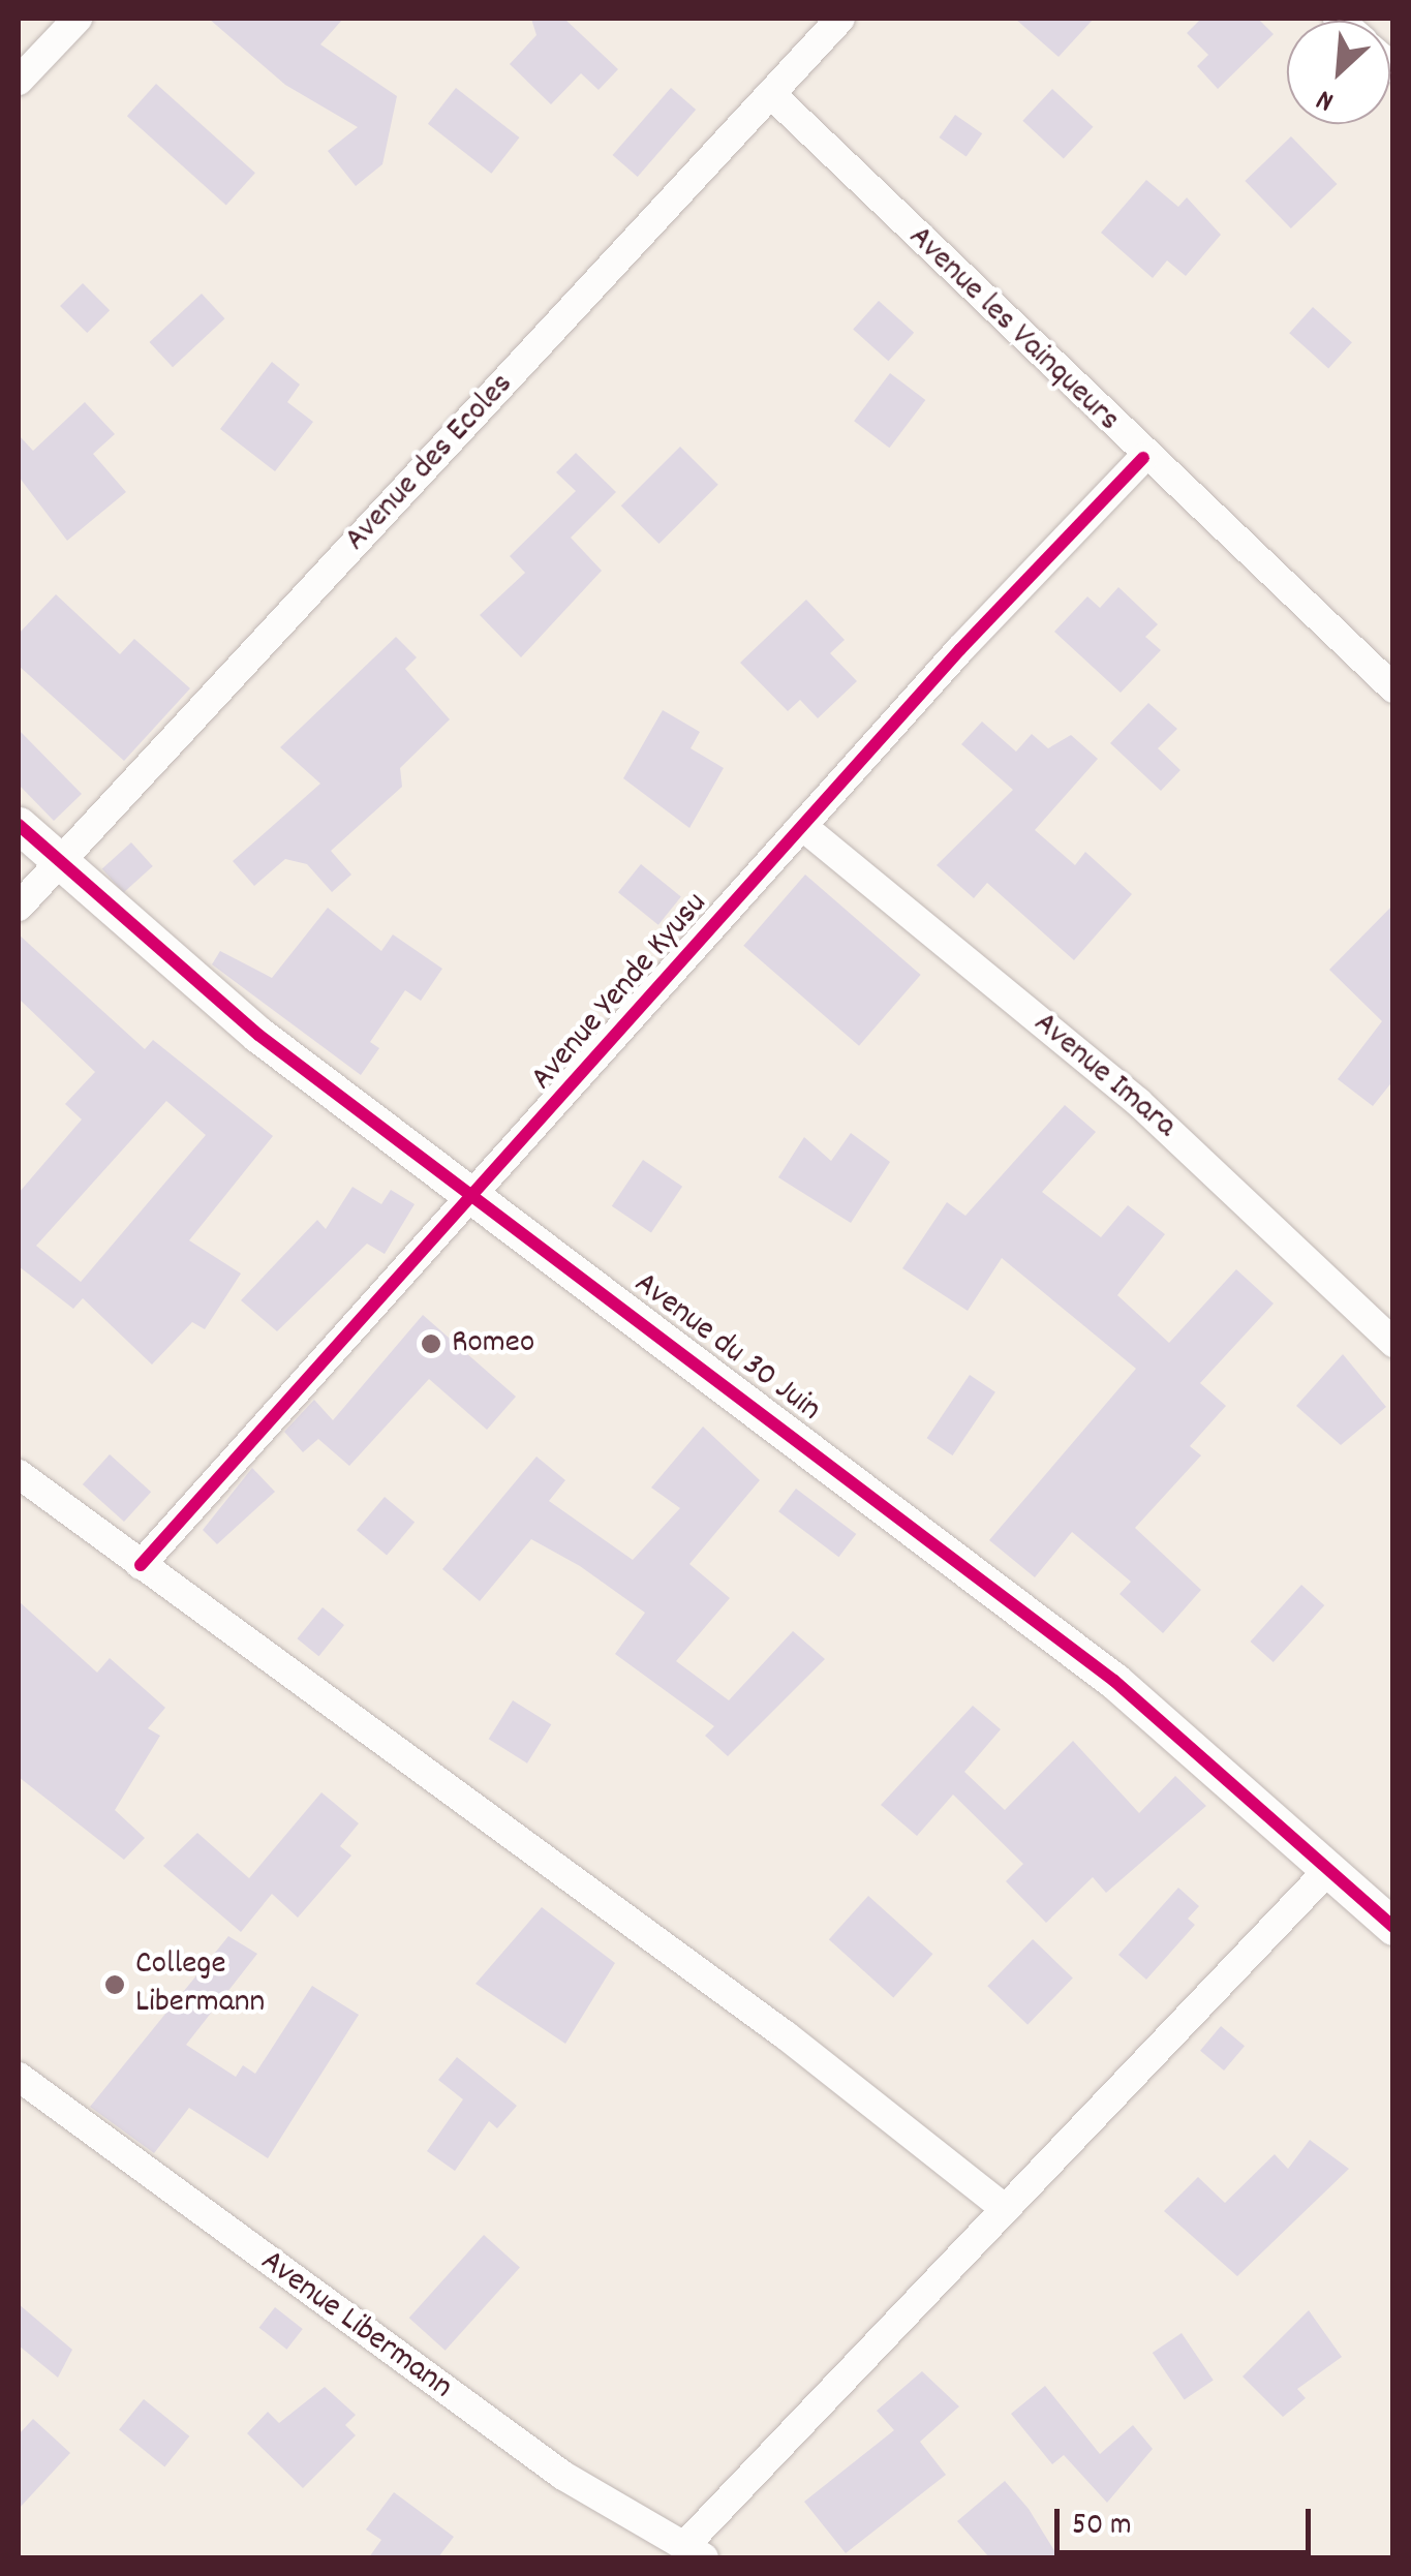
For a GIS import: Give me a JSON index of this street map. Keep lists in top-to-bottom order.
{
  "streets": {
    "street": [
      "Avenue les Vainqueurs",
      "Avenue des Ecoles",
      "Avenue Yende Kyusu",
      "Avenue Imara",
      "Avenue du 30 Juin",
      "Avenue Libermann"
    ]
  },
  "crossings": [
    ["Avenue les Vainqueurs", "Avenue des Ecoles"],
    ["Avenue les Vainqueurs", "Avenue Yende Kyusu"],
    ["Avenue des Ecoles", "Avenue du 30 Juin"],
    ["Avenue Yende Kyusu", "Avenue Imara"],
    ["Avenue Yende Kyusu", "Avenue du 30 Juin"]
  ],
  "places": ["Romeo", "College Libermann"],
  "scale_bar": "50 m",
  "north": "bottom left"
}
